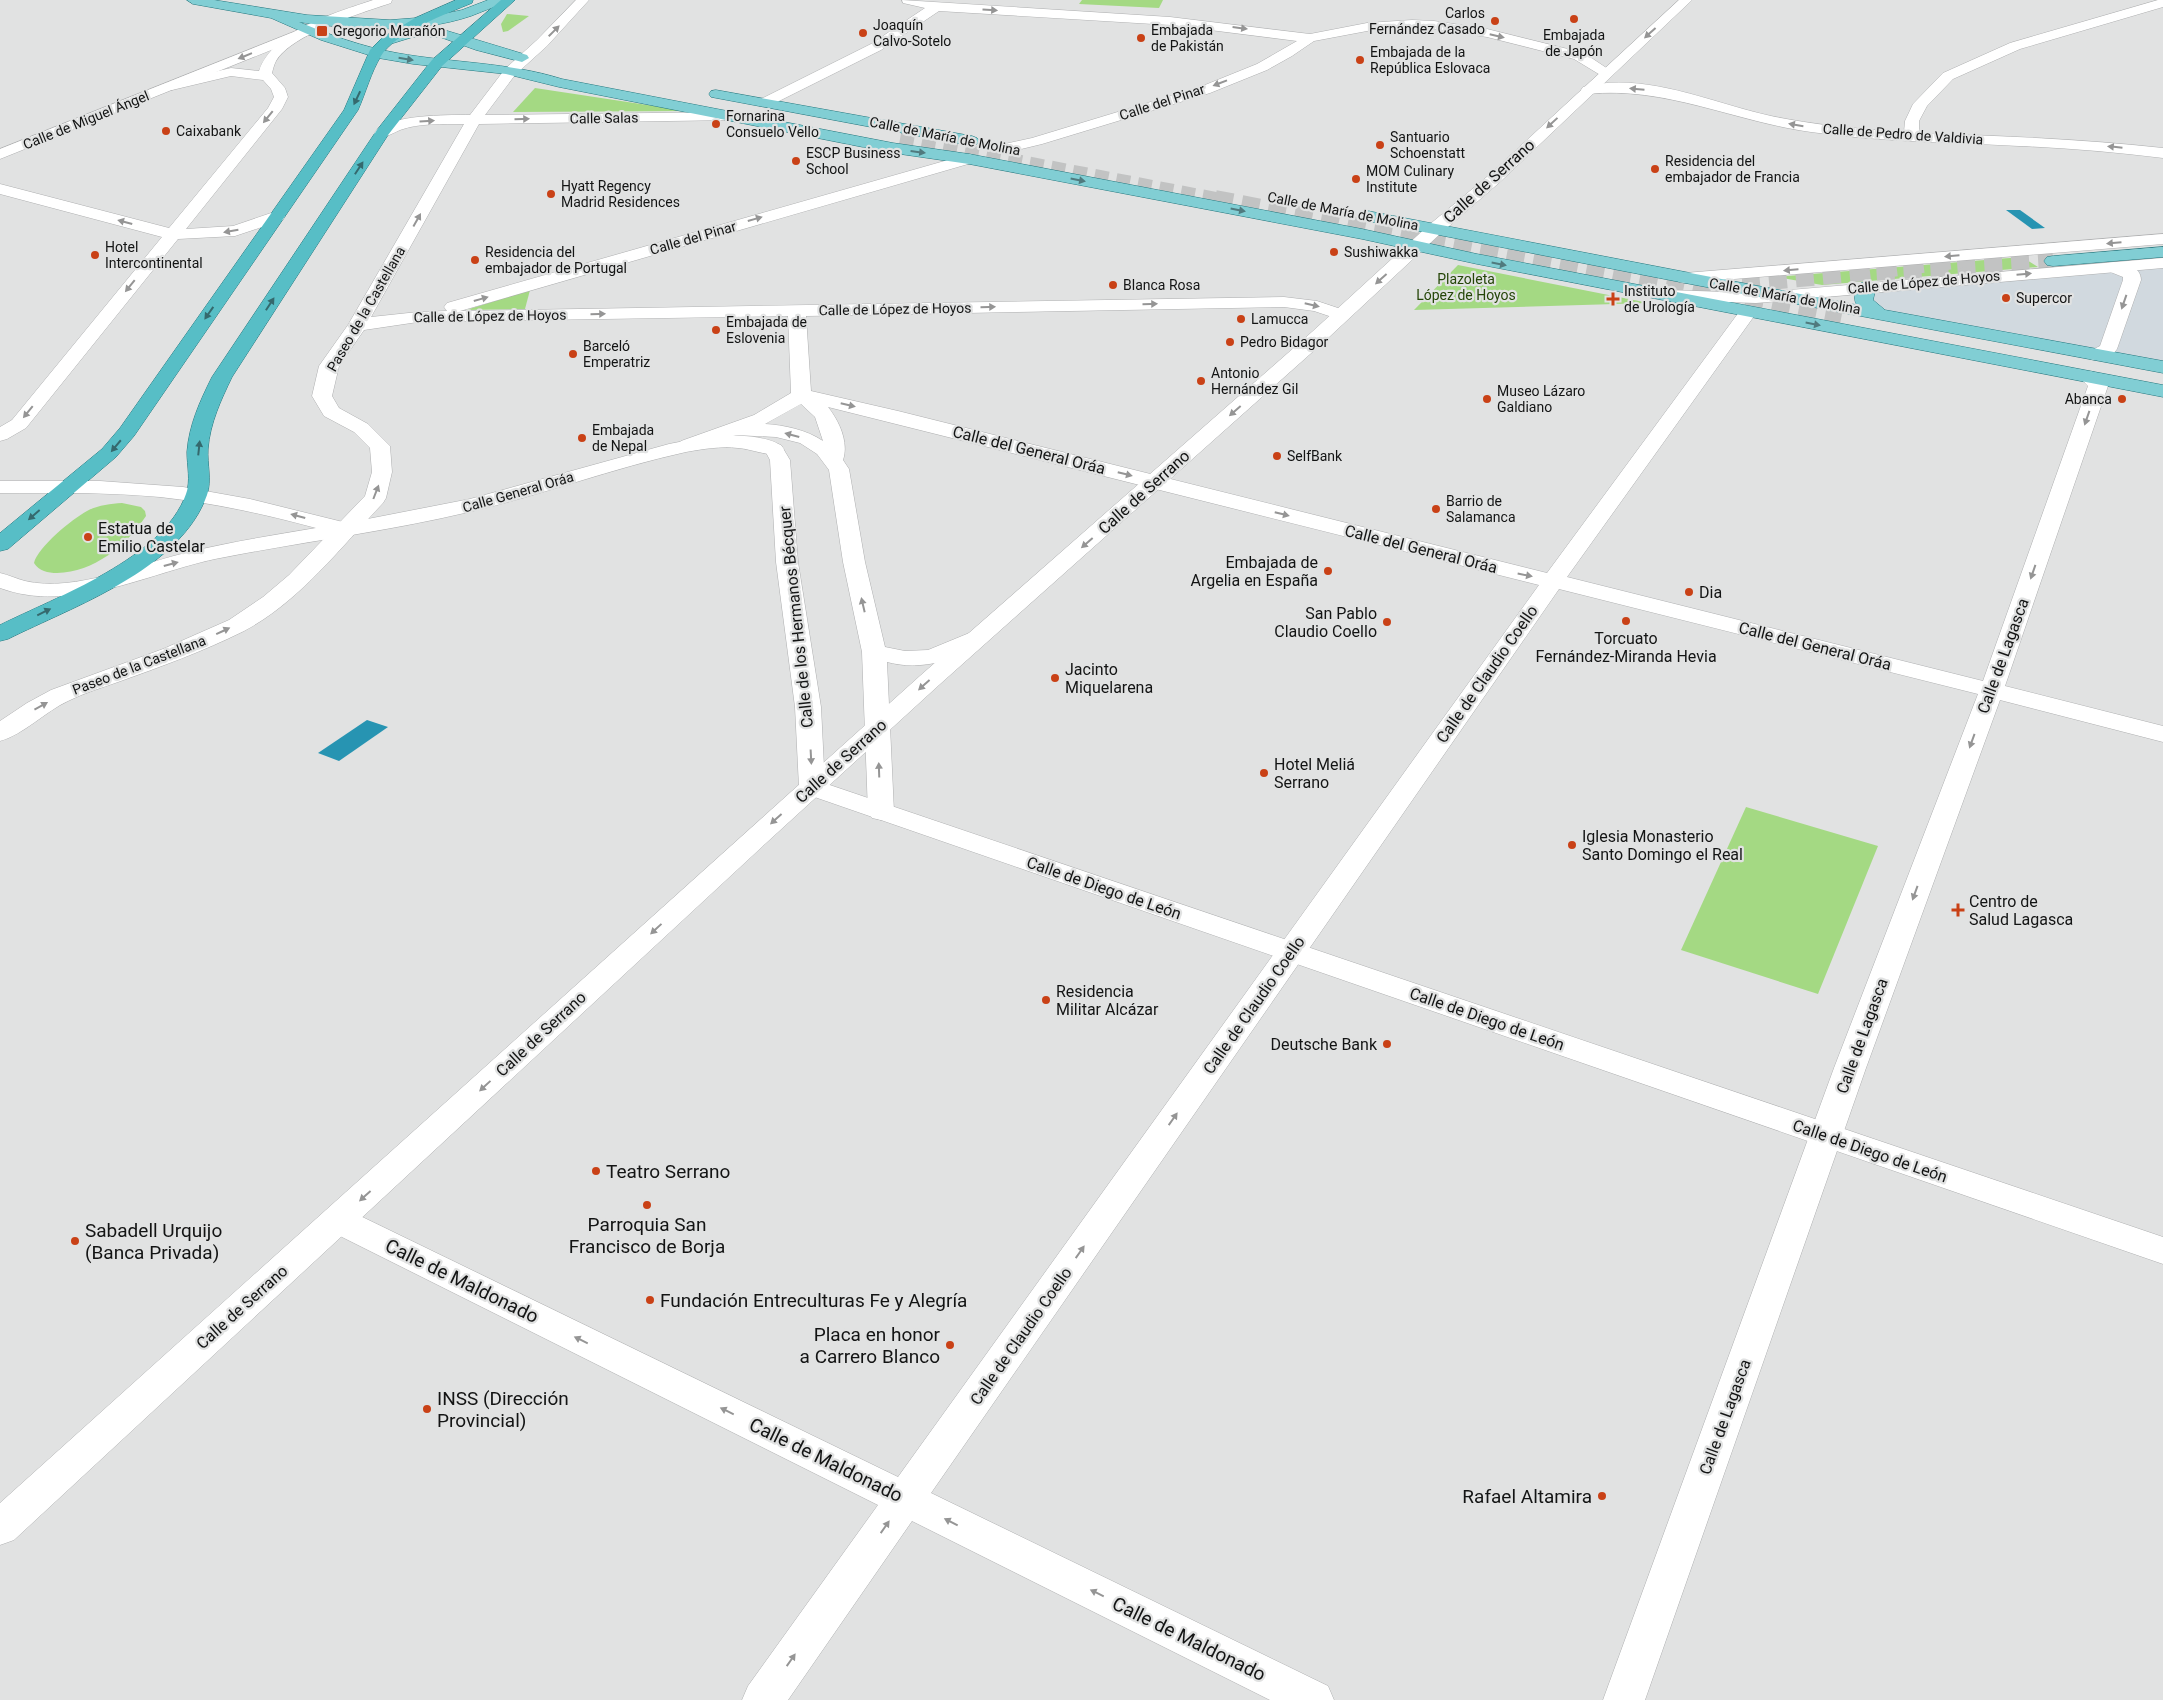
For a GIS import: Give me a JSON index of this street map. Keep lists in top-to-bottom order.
{
  "streets": {
    "main road": ["Calle de María de Molina"],
    "street": [
      "Calle del Pinar",
      "Calle Salas",
      "Calle de Miguel Ángel",
      "Calle de Pedro de Valdivia",
      "Calle de Serrano",
      "Calle de López de Hoyos",
      "Paseo de la Castellana",
      "Calle del General Oráa",
      "Calle General Oráa",
      "Calle de los Hermanos Bécquer",
      "Calle de Lagasca",
      "Calle de Claudio Coello",
      "Calle de Diego de León",
      "Calle de Maldonado"
    ]
  },
  "crossings": [
    ["Calle del Pinar", "Calle de María de Molina"],
    ["Calle del Pinar", "Calle de López de Hoyos"],
    ["Calle Salas", "Calle de María de Molina"],
    ["Calle Salas", "Paseo de la Castellana"],
    ["Calle de Pedro de Valdivia", "Calle de Serrano"],
    ["Calle de María de Molina", "Calle de Serrano"],
    ["Calle de María de Molina", "Calle de López de Hoyos"],
    ["Calle de María de Molina", "Paseo de la Castellana"],
    ["Calle de María de Molina", "Calle de Lagasca"],
    ["Calle de María de Molina", "Calle de Claudio Coello"],
    ["Calle de Serrano", "Calle de López de Hoyos"],
    ["Calle de Serrano", "Calle del General Oráa"],
    ["Calle de Serrano", "Calle de los Hermanos Bécquer"],
    ["Calle de Serrano", "Calle de Diego de León"],
    ["Calle de Serrano", "Calle de Maldonado"],
    ["Calle de López de Hoyos", "Paseo de la Castellana"],
    ["Paseo de la Castellana", "Calle General Oráa"],
    ["Calle del General Oráa", "Calle de Lagasca"],
    ["Calle del General Oráa", "Calle de Claudio Coello"],
    ["Calle General Oráa", "Calle de los Hermanos Bécquer"],
    ["Calle de los Hermanos Bécquer", "Calle de Diego de León"],
    ["Calle de Lagasca", "Calle de Diego de León"],
    ["Calle de Claudio Coello", "Calle de Diego de León"],
    ["Calle de Claudio Coello", "Calle de Maldonado"]
  ],
  "one_way": [
    "Calle Salas",
    "Calle de Pedro de Valdivia",
    "Calle de Serrano",
    "Calle del General Oráa",
    "Calle de Lagasca",
    "Calle de Claudio Coello",
    "Calle de Maldonado"
  ],
  "parks": ["Plazoleta López de Hoyos"],
  "places": {
    "other": [
      "Embajada de Japón",
      "Carlos Fernández Casado",
      "Joaquín Calvo-Sotelo",
      "Embajada de Pakistán",
      "Embajada de la República Eslovaca",
      "Fornarina Consuelo Vello",
      "Caixabank",
      "Santuario Schoenstatt",
      "ESCP Business School",
      "Residencia del embajador de Francia",
      "MOM Culinary Institute",
      "Hyatt Regency Madrid Residences",
      "Sushiwakka",
      "Hotel Intercontinental",
      "Residencia del embajador de Portugal",
      "Blanca Rosa",
      "Supercor",
      "Lamucca",
      "Embajada de Eslovenia",
      "Pedro Bidagor",
      "Barceló Emperatriz",
      "Antonio Hernández Gil",
      "Museo Lázaro Galdiano",
      "Abanca",
      "Embajada de Nepal",
      "SelfBank",
      "Barrio de Salamanca",
      "Estatua de Emilio Castelar",
      "Embajada de Argelia en España",
      "Dia",
      "Torcuato Fernández-Miranda Hevia",
      "San Pablo Claudio Coello",
      "Jacinto Miquelarena",
      "Hotel Meliá Serrano",
      "Iglesia Monasterio Santo Domingo el Real",
      "Residencia Militar Alcázar",
      "Deutsche Bank",
      "Teatro Serrano",
      "Parroquia San Francisco de Borja",
      "Sabadell Urquijo (Banca Privada)",
      "Fundación Entreculturas Fe y Alegría",
      "Placa en honor a Carrero Blanco",
      "INSS (Dirección Provincial)",
      "Rafael Altamira"
    ],
    "transit": ["Gregorio Marañón"],
    "health": ["Instituto de Urología", "Centro de Salud Lagasca"]
  }
}
